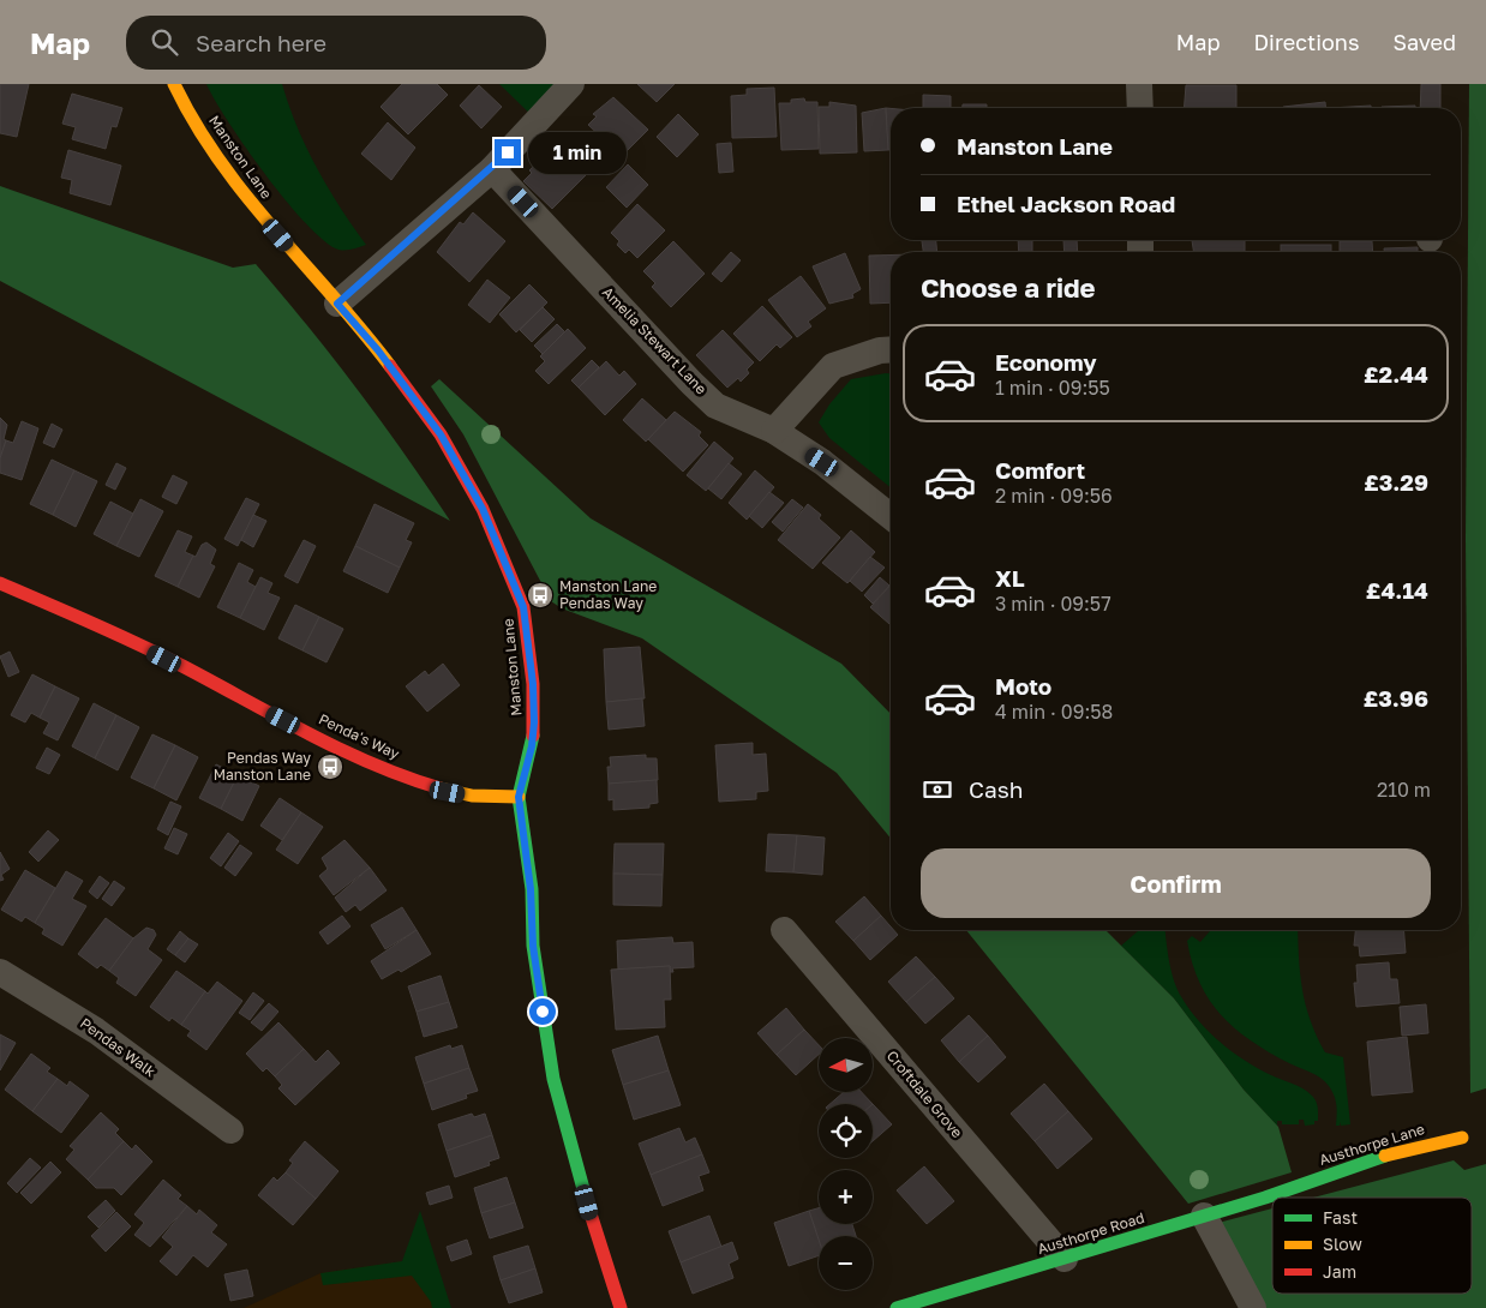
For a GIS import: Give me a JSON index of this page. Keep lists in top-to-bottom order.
{
  "streets": {
    "street": [
      "Manston Lane",
      "Amelia Stewart Lane",
      "Penda's Way",
      "Pendas Walk",
      "Croftdale Grove",
      "Austhorpe Lane",
      "Austhorpe Road"
    ]
  },
  "crossings": [
    ["Manston Lane", "Penda's Way"],
    ["Croftdale Grove", "Austhorpe Road"],
    ["Austhorpe Lane", "Austhorpe Road"]
  ],
  "places": {
    "bus stop": ["Manston Lane Pendas Way", "Pendas Way Manston Lane"]
  },
  "legend": ["Fast", "Slow", "Jam"],
  "north": "left",
  "page": {
    "header": "Map",
    "search": "Search here",
    "nav": ["Map", "Directions", "Saved"],
    "banner": ["Manston Lane", "Ethel Jackson Road"],
    "bubble": "1 min",
    "heading": "Choose a ride",
    "list": [
      {
        "name": "Economy",
        "note": "1 min · 09:55",
        "value": "£2.44"
      },
      {
        "name": "Comfort",
        "note": "2 min · 09:56",
        "value": "£3.29"
      },
      {
        "name": "XL",
        "note": "3 min · 09:57",
        "value": "£4.14"
      },
      {
        "name": "Moto",
        "note": "4 min · 09:58",
        "value": "£3.96"
      }
    ],
    "pay": ["Cash", "210 m"],
    "buttons": "Confirm",
    "map_buttons": ["+", "−"]
  }
}
